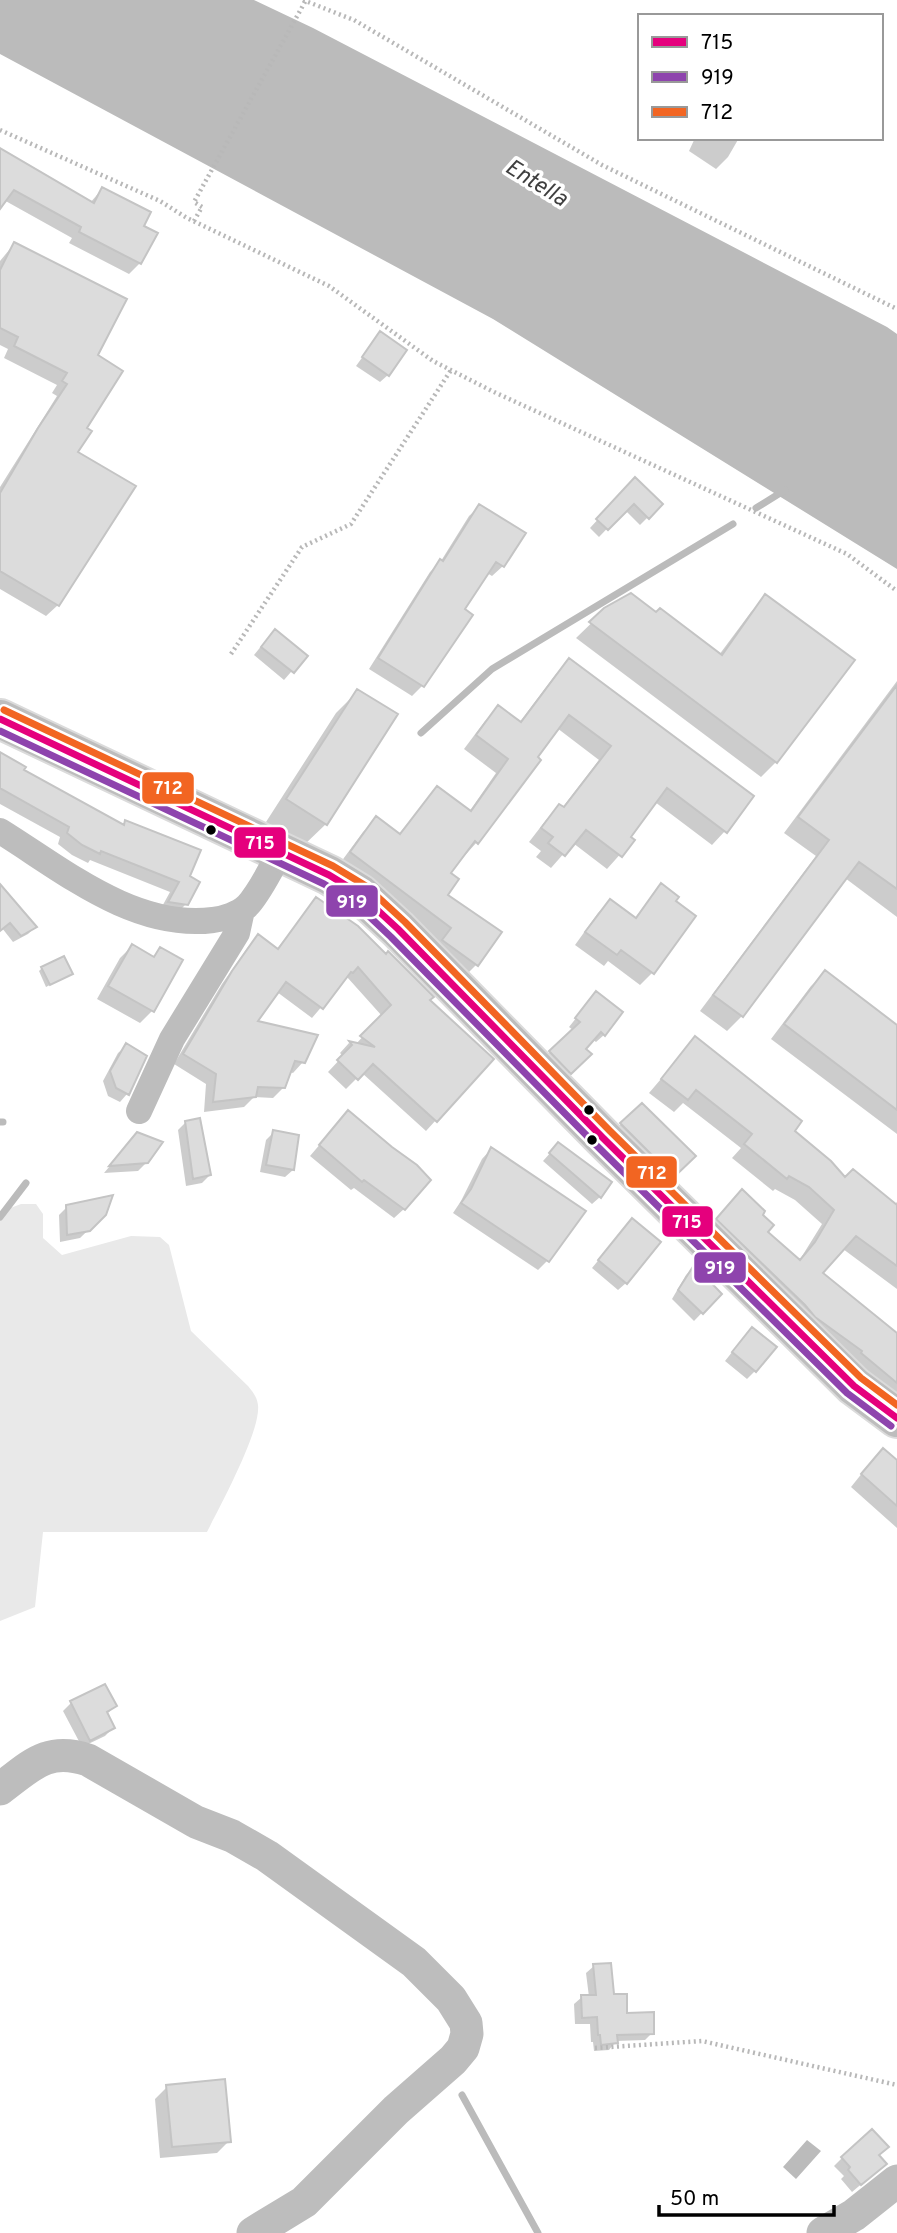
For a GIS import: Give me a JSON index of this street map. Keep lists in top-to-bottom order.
{
  "water": ["Entella"],
  "lines": ["transit line 712", "transit line 715", "transit line 919"],
  "legend": ["715", "919", "712"],
  "scale_bar": "50 m"
}
